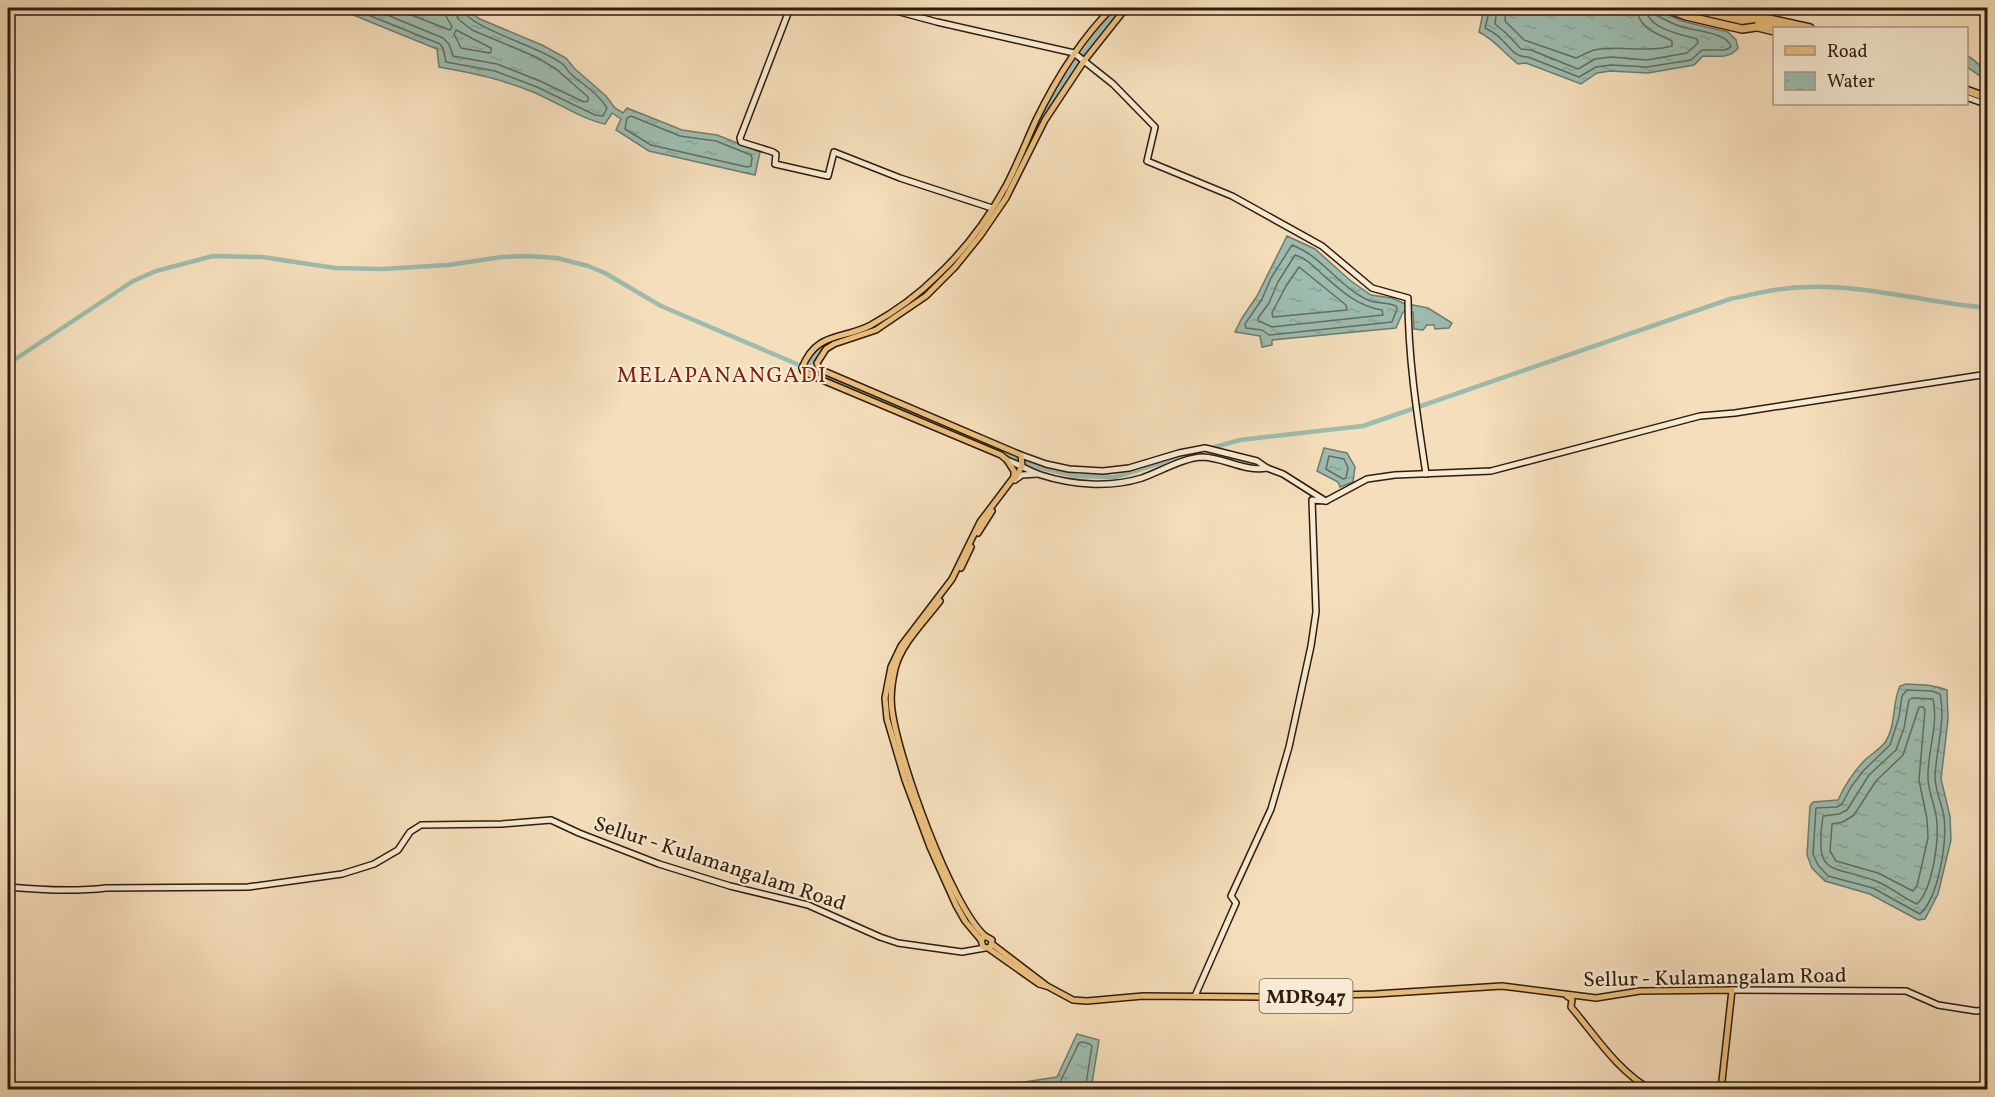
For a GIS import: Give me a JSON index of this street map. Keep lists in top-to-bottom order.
{
  "streets": {
    "main road": ["Sellur - Kulamangalam Road", "MDR947"]
  },
  "districts": ["MELAPANANGADI"],
  "legend": ["Road", "Water"]
}
